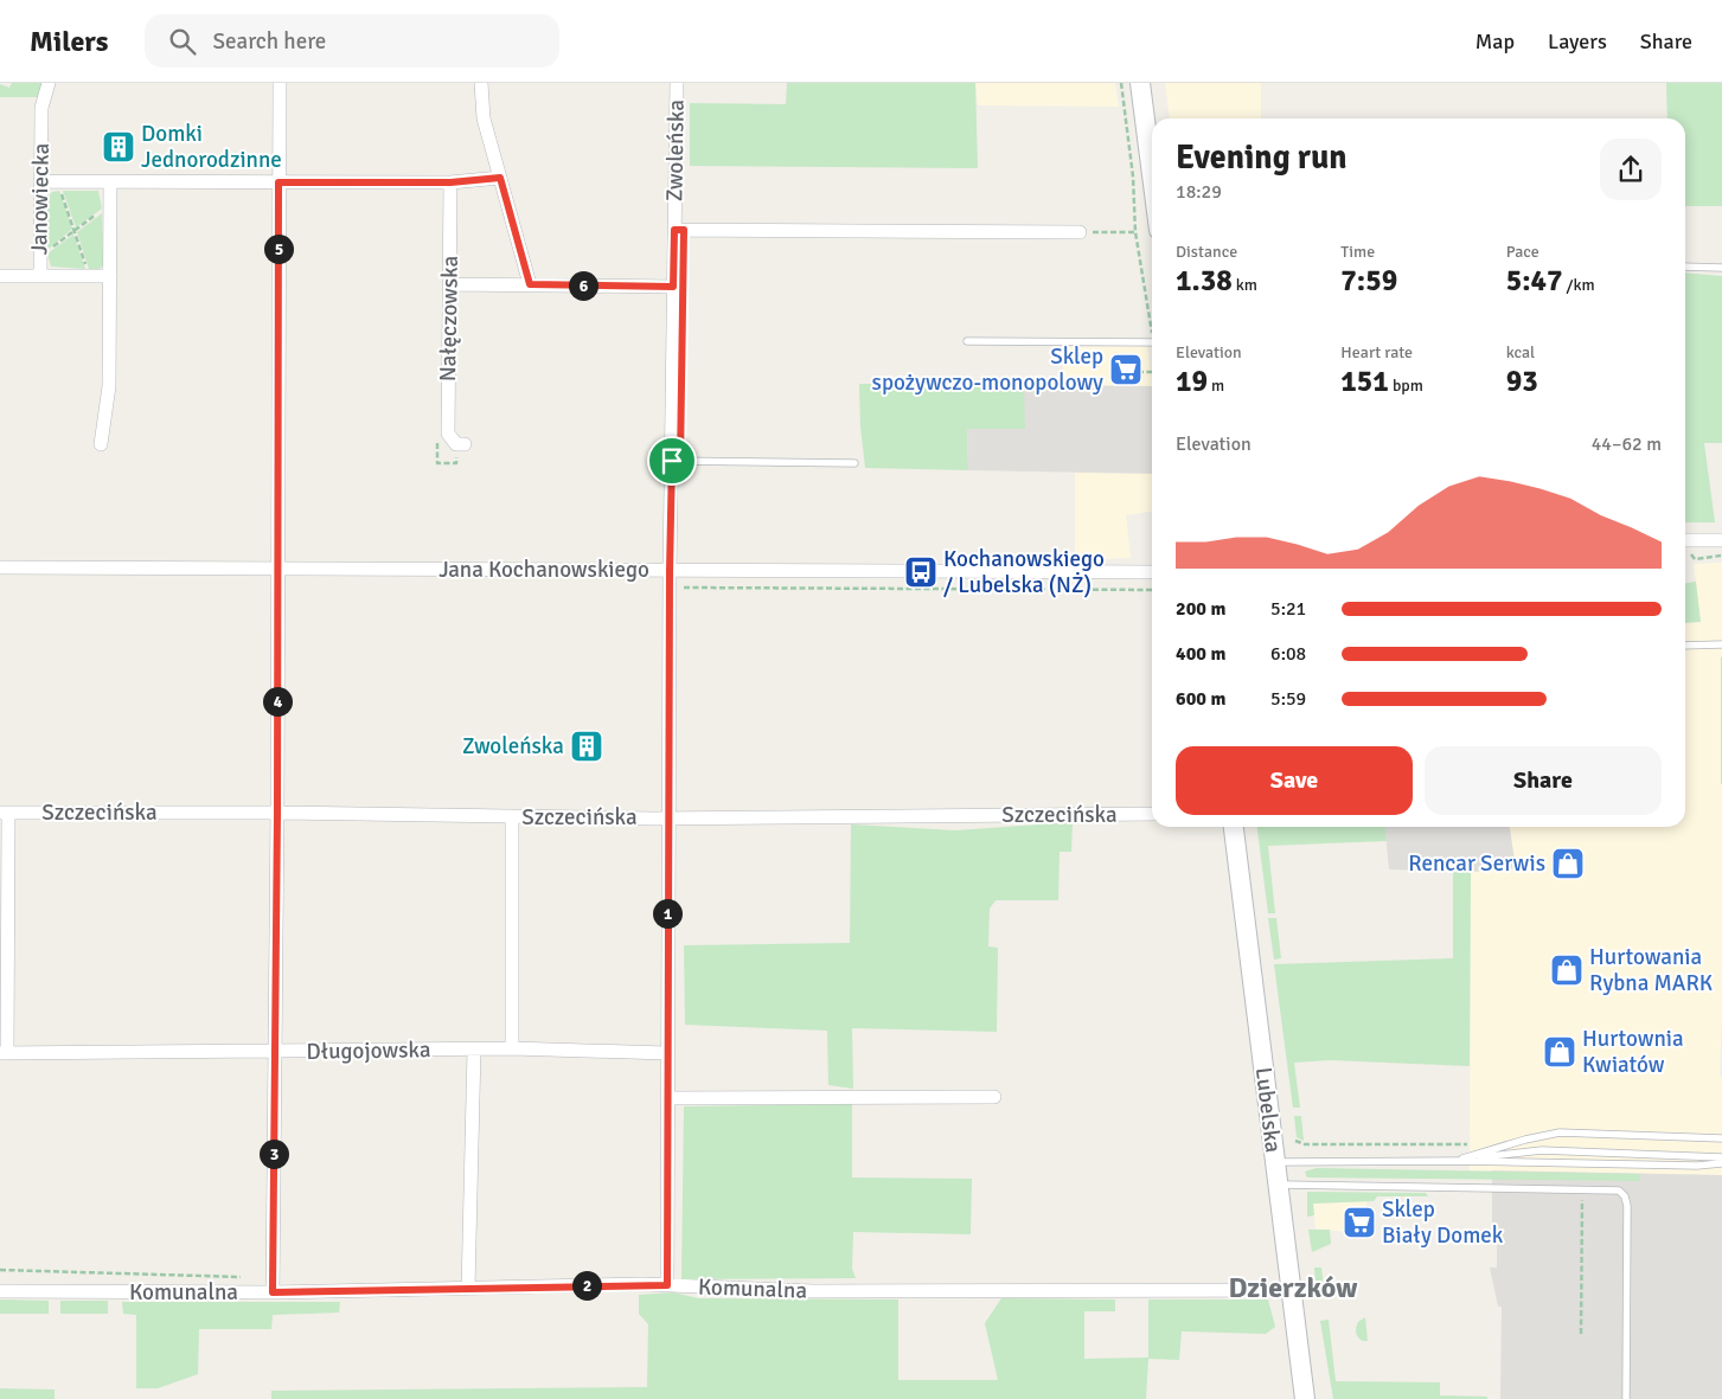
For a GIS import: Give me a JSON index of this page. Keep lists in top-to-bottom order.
{
  "streets": {
    "main road": ["Lubelska"],
    "street": [
      "Zwoleńska",
      "Janowiecka",
      "Nałęczowska",
      "Jana Kochanowskiego",
      "Szczecińska",
      "Długojowska",
      "Komunalna"
    ]
  },
  "crossings": [
    ["Zwoleńska", "Jana Kochanowskiego"],
    ["Zwoleńska", "Szczecińska"],
    ["Zwoleńska", "Długojowska"],
    ["Zwoleńska", "Komunalna"],
    ["Lubelska", "Komunalna"]
  ],
  "districts": ["Dzierzków"],
  "places": {
    "building": ["Domki Jednorodzinne", "Zwoleńska"],
    "supermarket": ["Sklep spożywczo-monopolowy", "Sklep Biały Domek"],
    "bus stop": ["Kochanowskiego / Lubelska (NŻ)"],
    "shop": ["Rencar Serwis", "Hurtowania Rybna MARK", "Hurtownia Kwiatów"]
  },
  "page": {
    "header": "Milers",
    "search": "Search here",
    "nav": ["Map", "Layers", "Share"],
    "heading": ["Evening run", "18:29"],
    "stats": [
      ["Distance", "1.38 km"],
      ["Time", "7:59"],
      ["Pace", "5:47 /km"],
      ["Elevation", "19 m"],
      ["Heart rate", "151 bpm"],
      ["kcal", "93"]
    ],
    "pins": [
      "5",
      "6",
      "4",
      "1",
      "3",
      "2"
    ],
    "chart": ["Elevation", "44–62 m"],
    "list": [
      {
        "name": "200 m",
        "note": "5:21"
      },
      {
        "name": "400 m",
        "note": "6:08"
      },
      {
        "name": "600 m",
        "note": "5:59"
      }
    ],
    "buttons": ["Save", "Share"]
  }
}
